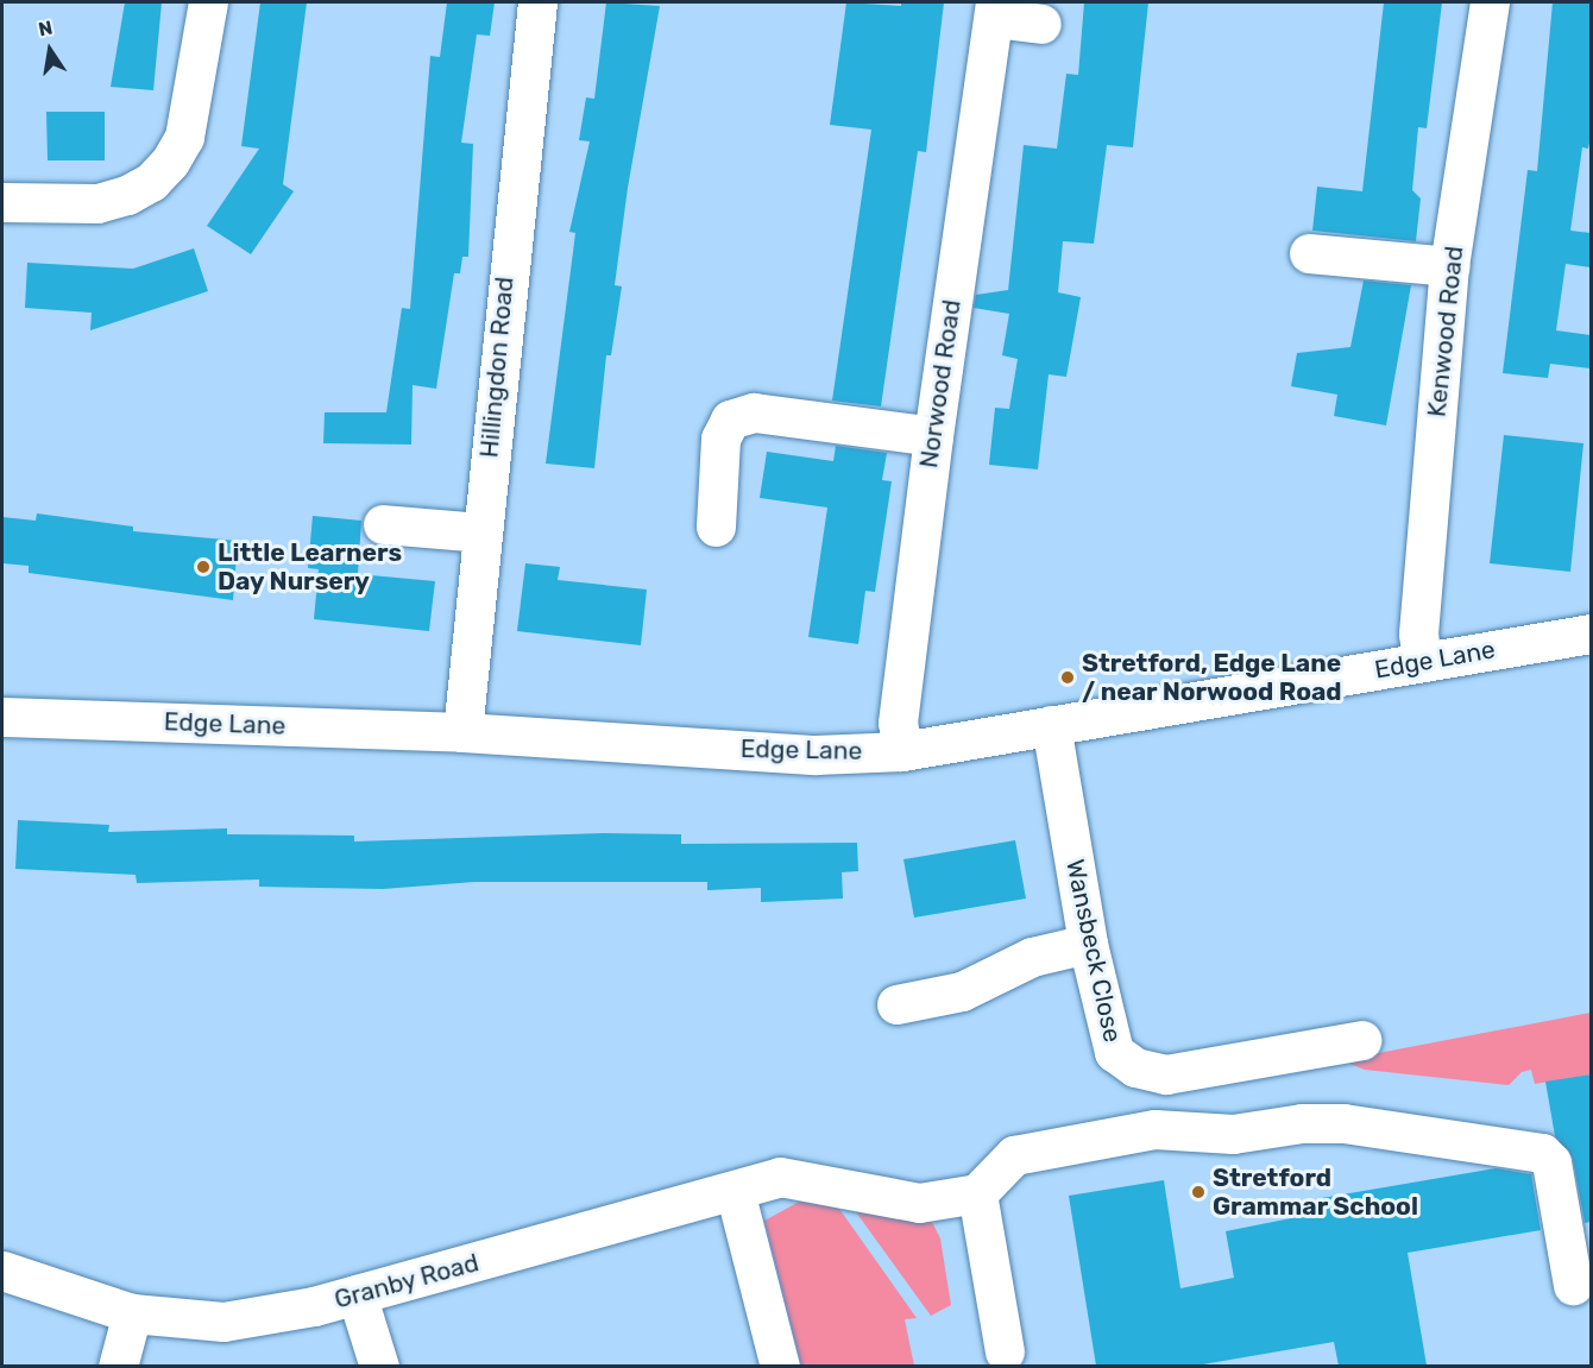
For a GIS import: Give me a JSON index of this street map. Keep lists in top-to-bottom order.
{
  "streets": {
    "main road": [
      "Kenwood Road",
      "Hillingdon Road",
      "Norwood Road",
      "Edge Lane",
      "Wansbeck Close",
      "Granby Road"
    ]
  },
  "crossings": [
    ["Kenwood Road", "Edge Lane"],
    ["Hillingdon Road", "Edge Lane"],
    ["Norwood Road", "Edge Lane"],
    ["Edge Lane", "Wansbeck Close"]
  ],
  "places": ["Little Learners Day Nursery", "Stretford, Edge Lane / near Norwood Road", "Stretford Grammar School"],
  "north": "top"
}
